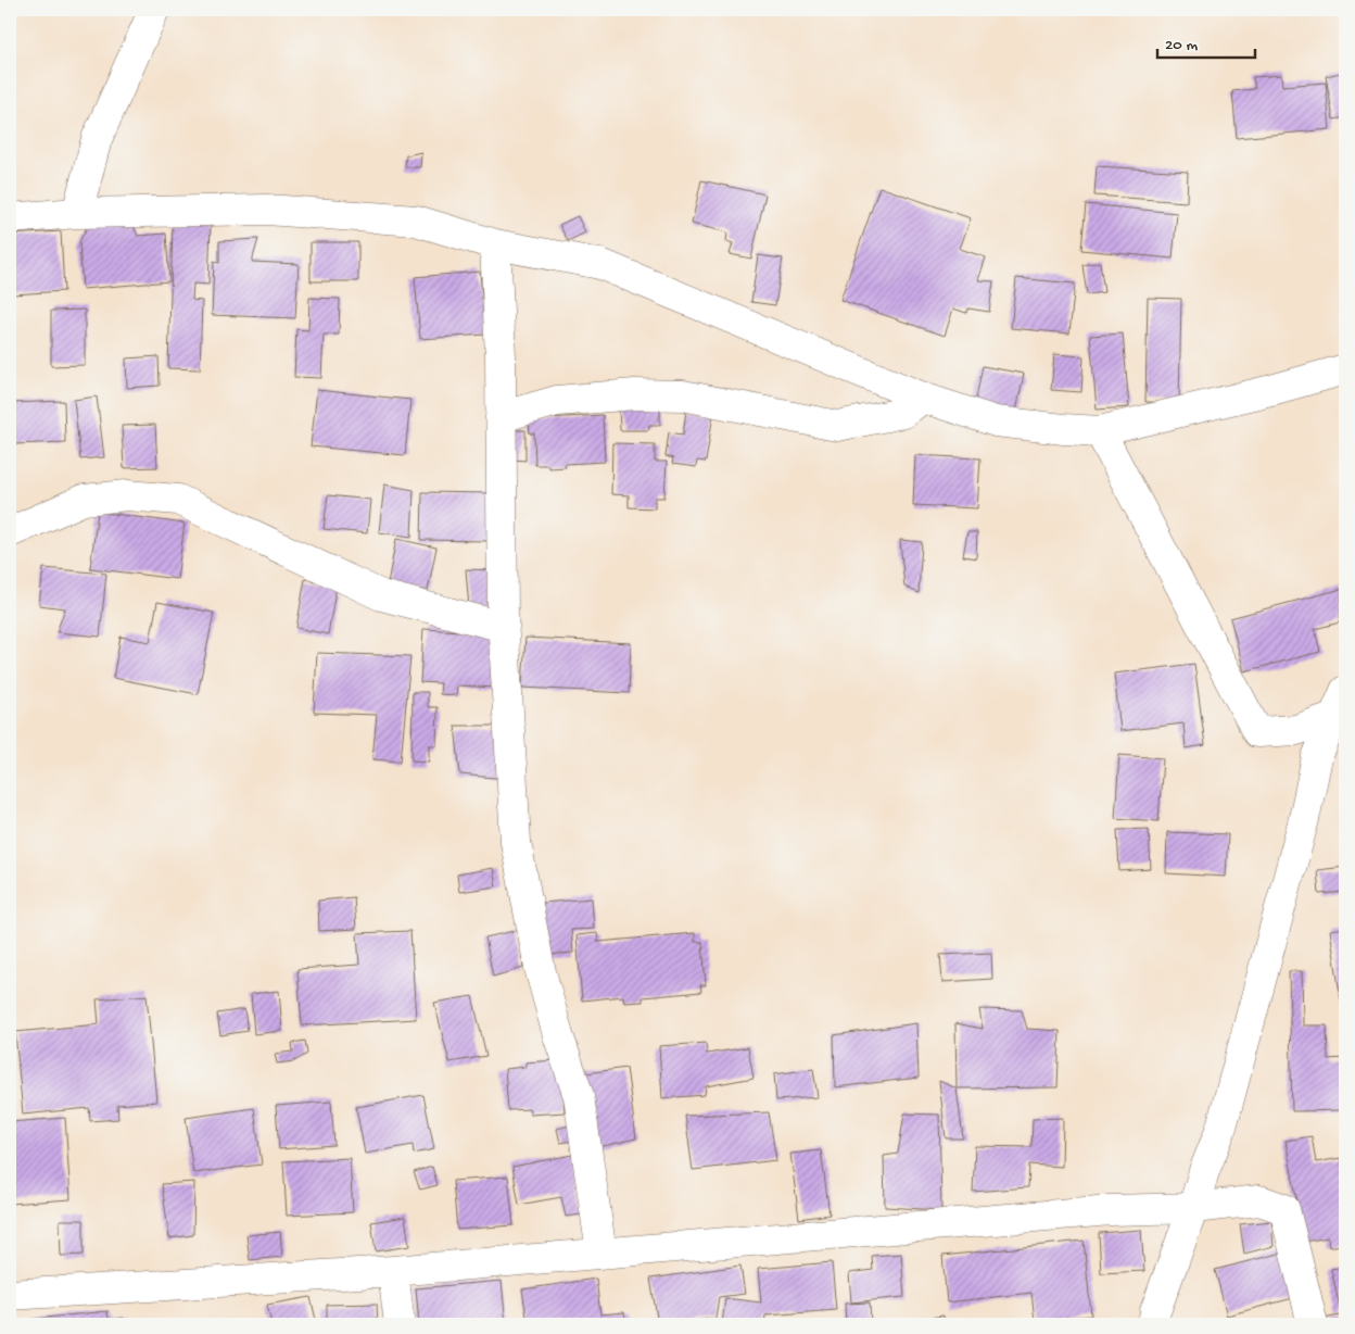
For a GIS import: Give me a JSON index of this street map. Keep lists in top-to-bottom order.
{
  "scale_bar": "20 m"
}
